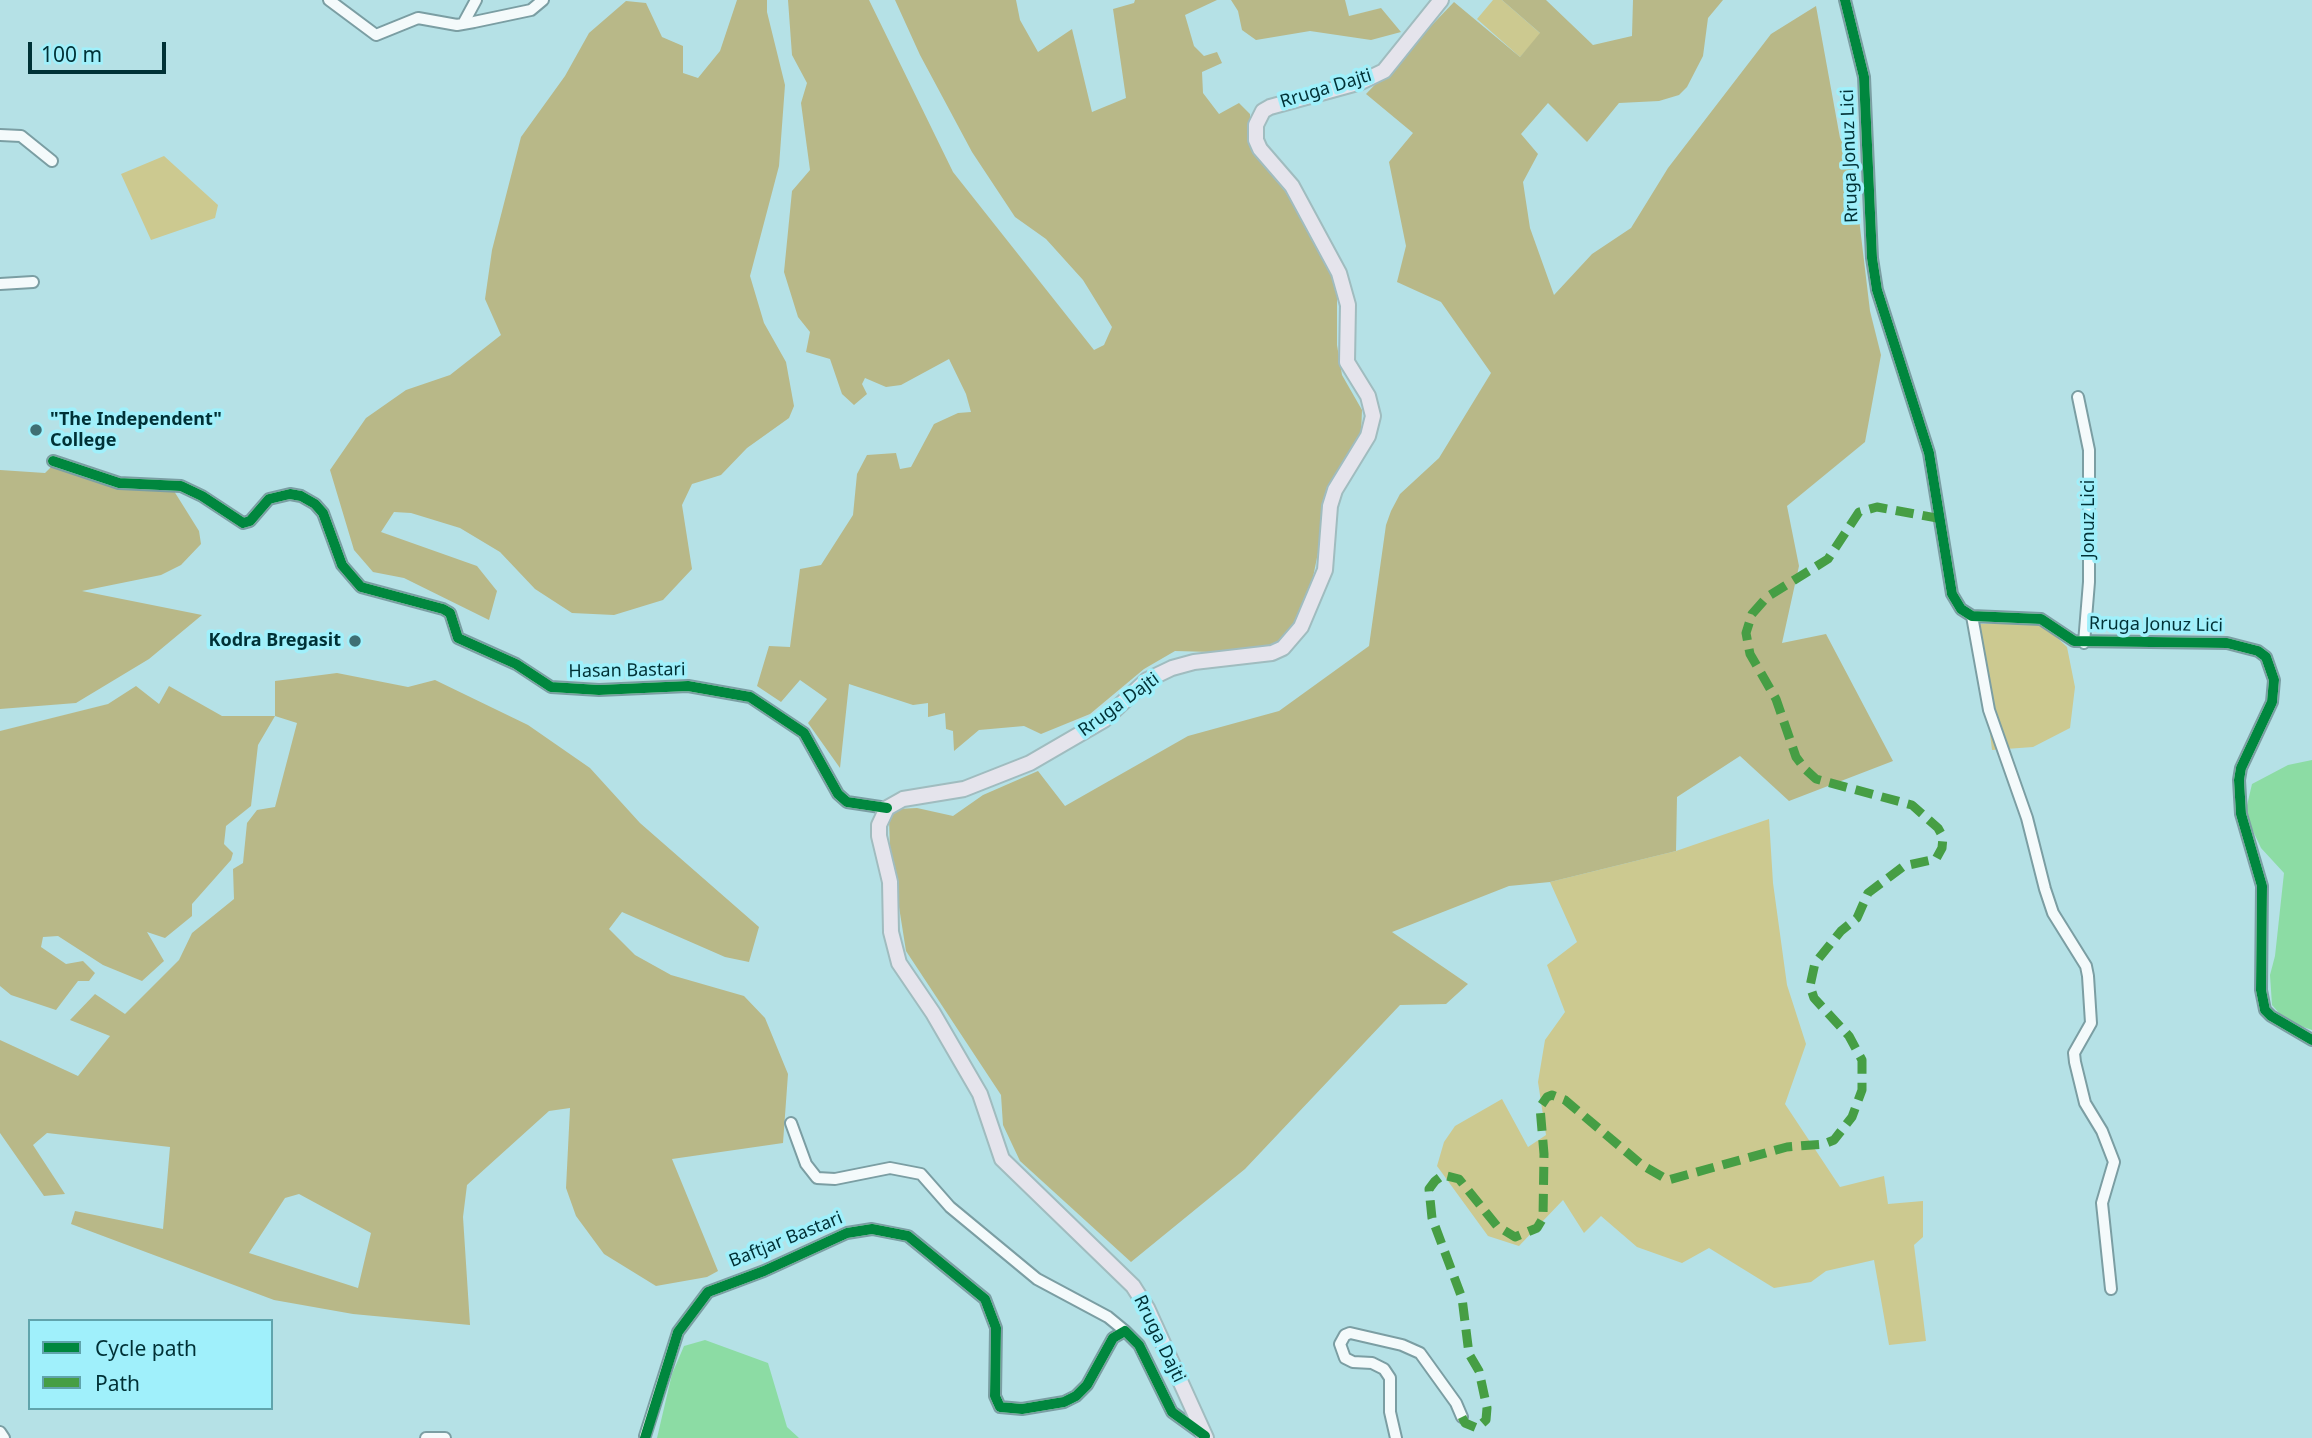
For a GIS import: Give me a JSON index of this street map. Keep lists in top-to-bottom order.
{
  "streets": {
    "main road": ["Rruga Dajti"],
    "street": [
      "Rruga Jonuz Lici",
      "Jonuz Lici",
      "Hasan Bastari",
      "Baftjar Bastari"
    ]
  },
  "crossings": [
    ["Rruga Dajti", "Hasan Bastari"],
    ["Rruga Jonuz Lici", "Jonuz Lici"]
  ],
  "places": ["\"The Independent\" College", "Kodra Bregasit"],
  "legend": ["Cycle path", "Path"],
  "scale_bar": "100 m"
}
